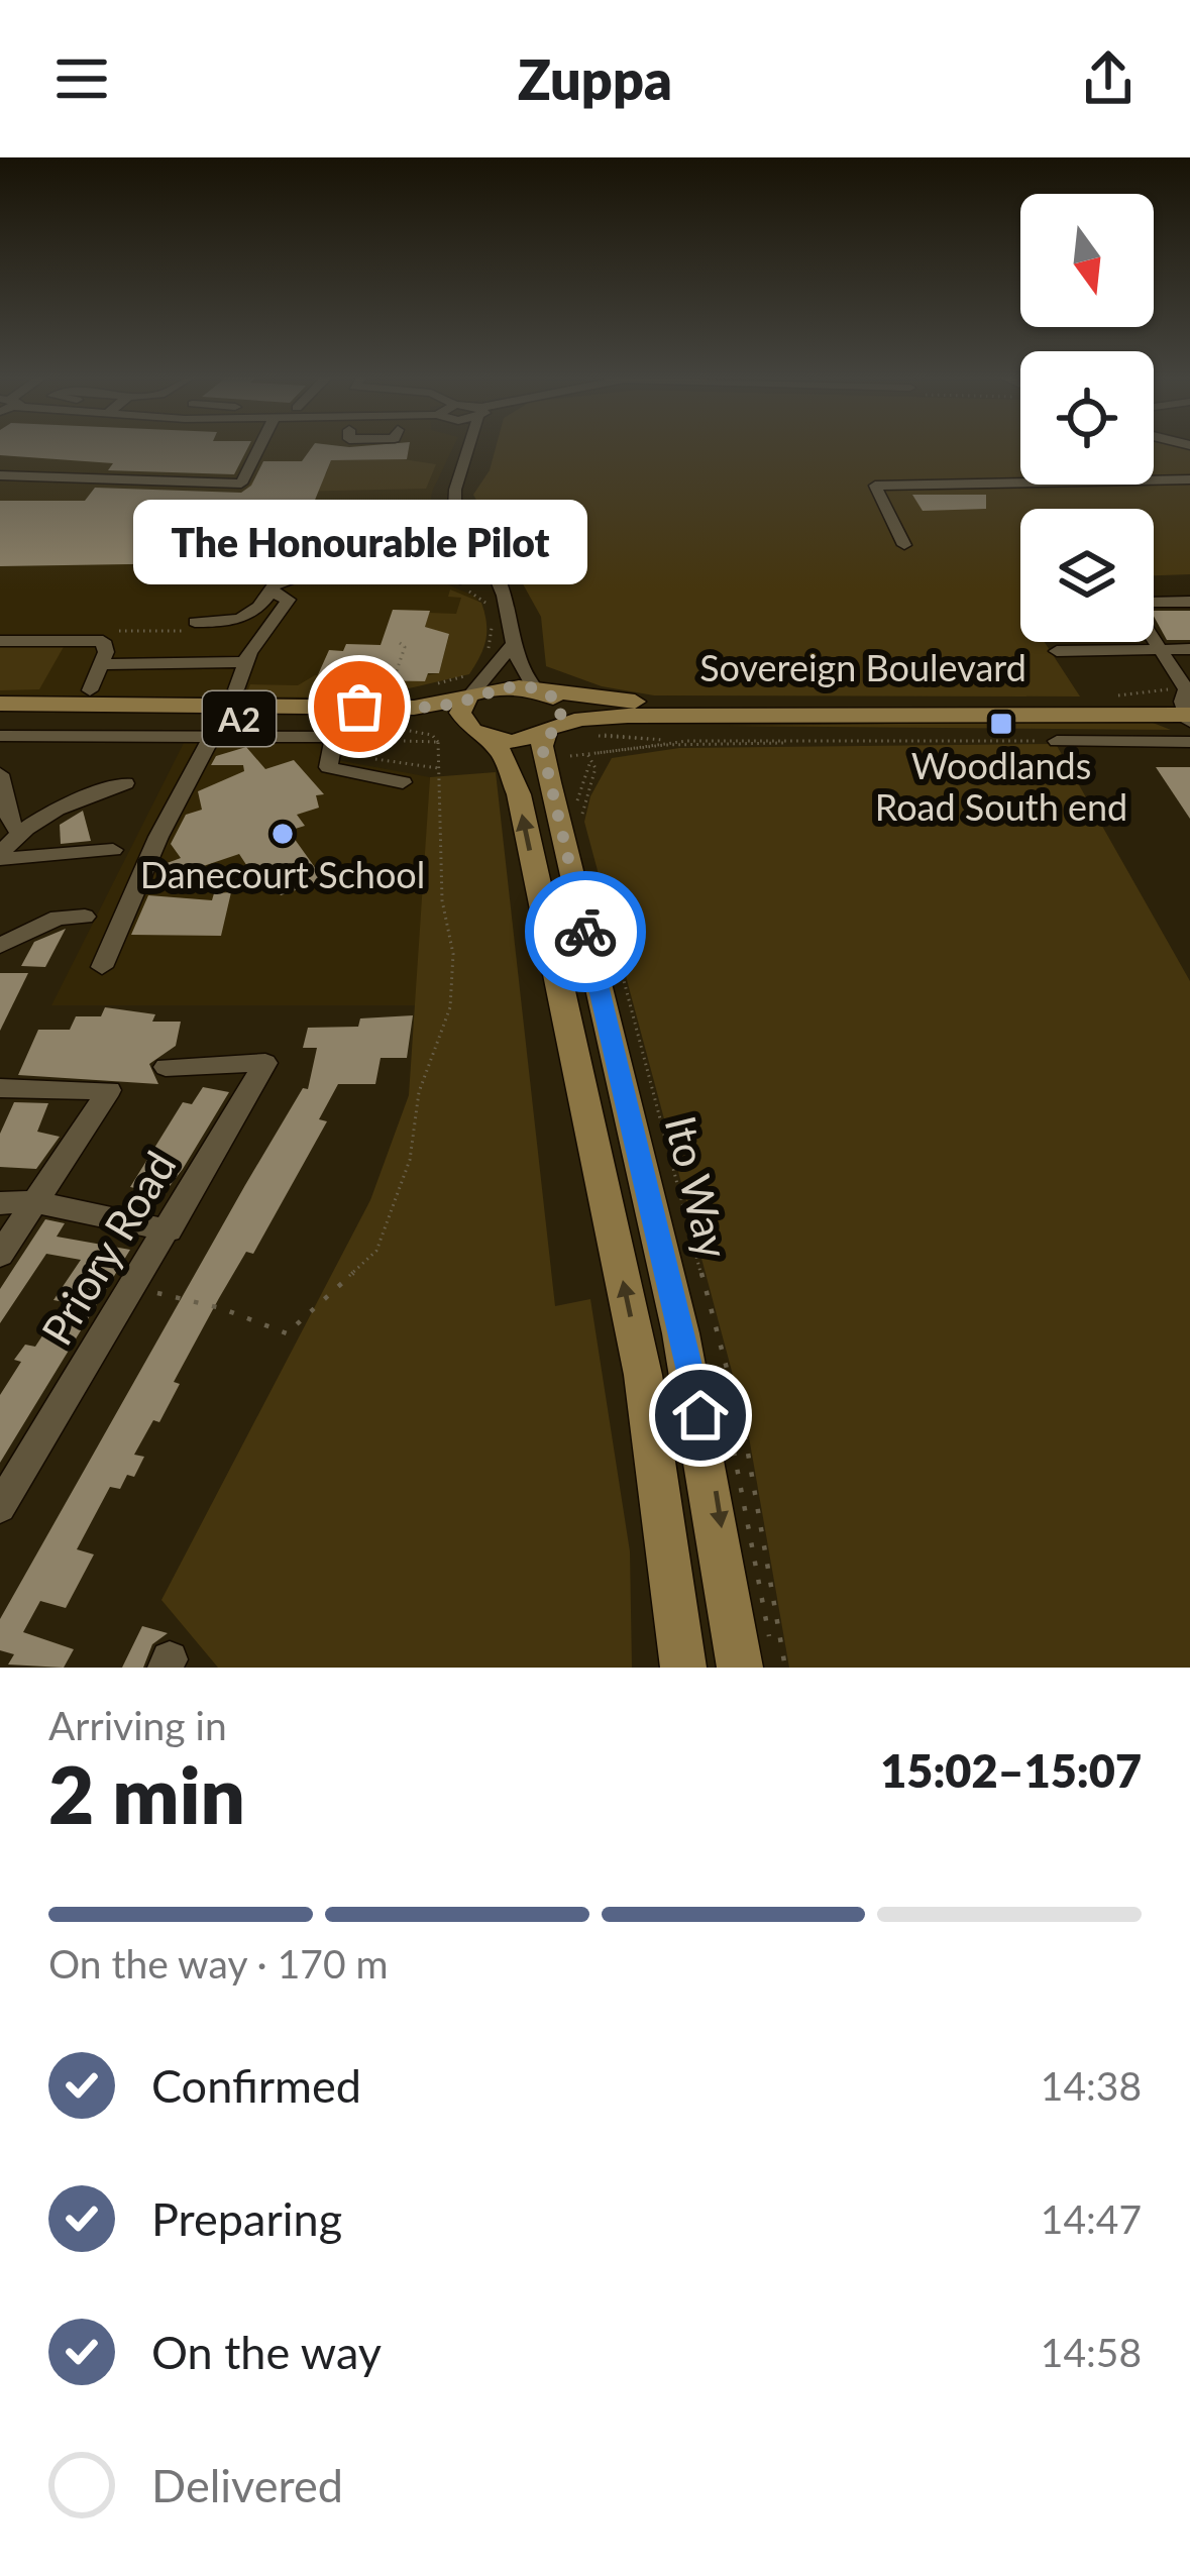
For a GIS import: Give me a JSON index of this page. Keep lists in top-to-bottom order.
{
  "streets": {
    "main road": ["Sovereign Boulevard", "A2", "Ito Way"],
    "street": ["Priory Road"]
  },
  "crossings": [
    ["Sovereign Boulevard", "A2"],
    ["Sovereign Boulevard", "Ito Way"]
  ],
  "places": {
    "other": ["The Honourable Pilot", "Danecourt School"],
    "transit": ["Woodlands Road South end"]
  },
  "north": "bottom",
  "page": {
    "header": "Zuppa",
    "bubble": "The Honourable Pilot",
    "heading": ["2 min", "Arriving in", "15:02–15:07"],
    "bar": "On the way · 170 m",
    "list": [
      ["Confirmed", "14:38"],
      ["Preparing", "14:47"],
      ["On the way", "14:58"],
      "Delivered"
    ]
  }
}
